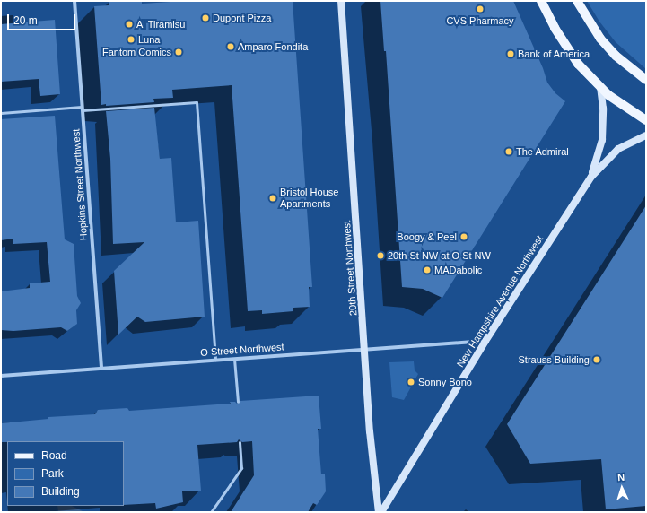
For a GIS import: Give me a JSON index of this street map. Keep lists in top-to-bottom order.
{
  "streets": {
    "main road": ["20th Street Northwest", "New Hampshire Avenue Northwest"],
    "street": ["Hopkins Street Northwest", "O Street Northwest"]
  },
  "crossings": [
    ["Hopkins Street Northwest", "O Street Northwest"],
    ["20th Street Northwest", "O Street Northwest"],
    ["New Hampshire Avenue Northwest", "O Street Northwest"]
  ],
  "places": [
    "CVS Pharmacy",
    "Dupont Pizza",
    "Al Tiramisu",
    "Luna",
    "Amparo Fondita",
    "Fantom Comics",
    "Bank of America",
    "The Admiral",
    "Bristol House Apartments",
    "Boogy & Peel",
    "20th St NW at O St NW",
    "MADabolic",
    "Strauss Building",
    "Sonny Bono"
  ],
  "legend": ["Road", "Park", "Building"],
  "scale_bar": "20 m",
  "north": "top"
}
